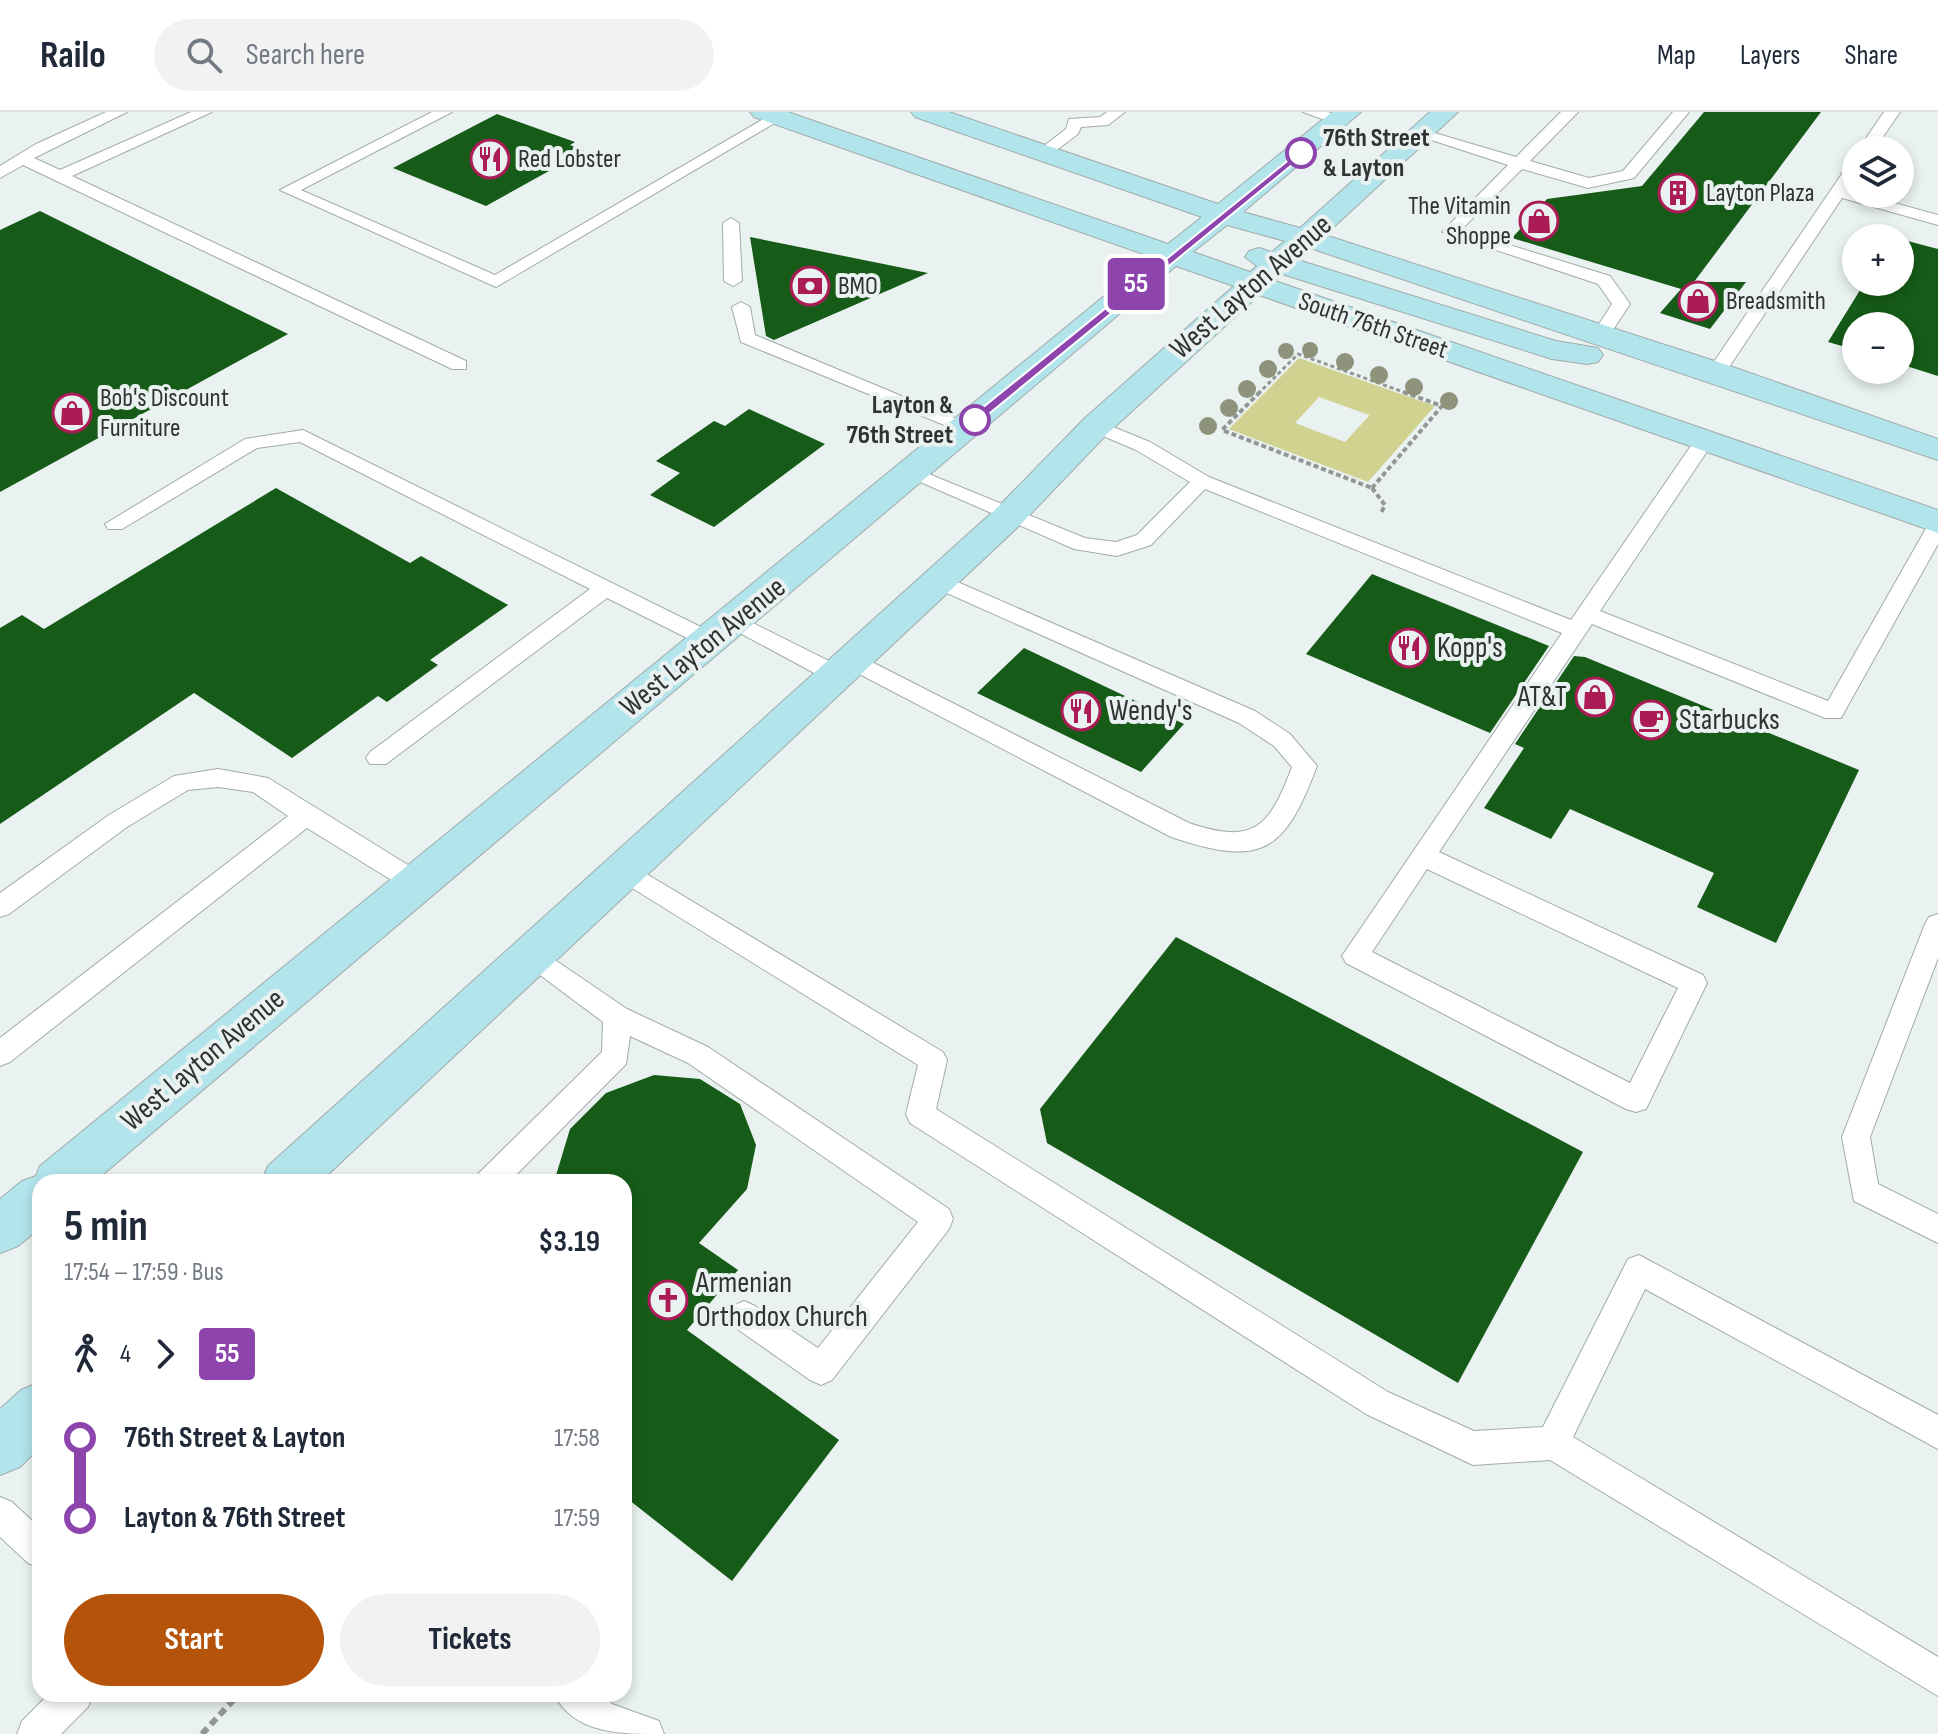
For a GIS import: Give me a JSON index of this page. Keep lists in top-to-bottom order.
{
  "streets": {
    "main road": ["West Layton Avenue", "South 76th Street"]
  },
  "crossings": [
    ["West Layton Avenue", "South 76th Street"]
  ],
  "places": {
    "other": ["76th Street & Layton", "Layton & 76th Street"],
    "restaurant": ["Red Lobster", "Kopp's", "Wendy's"],
    "building": ["Layton Plaza"],
    "shop": [
      "The Vitamin Shoppe",
      "Breadsmith",
      "Bob's Discount Furniture",
      "AT&T"
    ],
    "bank": ["BMO"],
    "cafe": ["Starbucks"],
    "church": ["Armenian Orthodox Church"]
  },
  "lines": ["bus line 55"],
  "page": {
    "header": "Railo",
    "search": "Search here",
    "nav": ["Map", "Layers", "Share"],
    "on_map": "55",
    "map_buttons": ["+", "−"],
    "heading": ["5 min", "17:54 – 17:59 · Bus", "$3.19"],
    "legs": ["4", "55"],
    "list": [
      {
        "name": "76th Street & Layton",
        "value": "17:58"
      },
      {
        "name": "Layton & 76th Street",
        "value": "17:59"
      }
    ],
    "buttons": ["Start", "Tickets"]
  }
}
